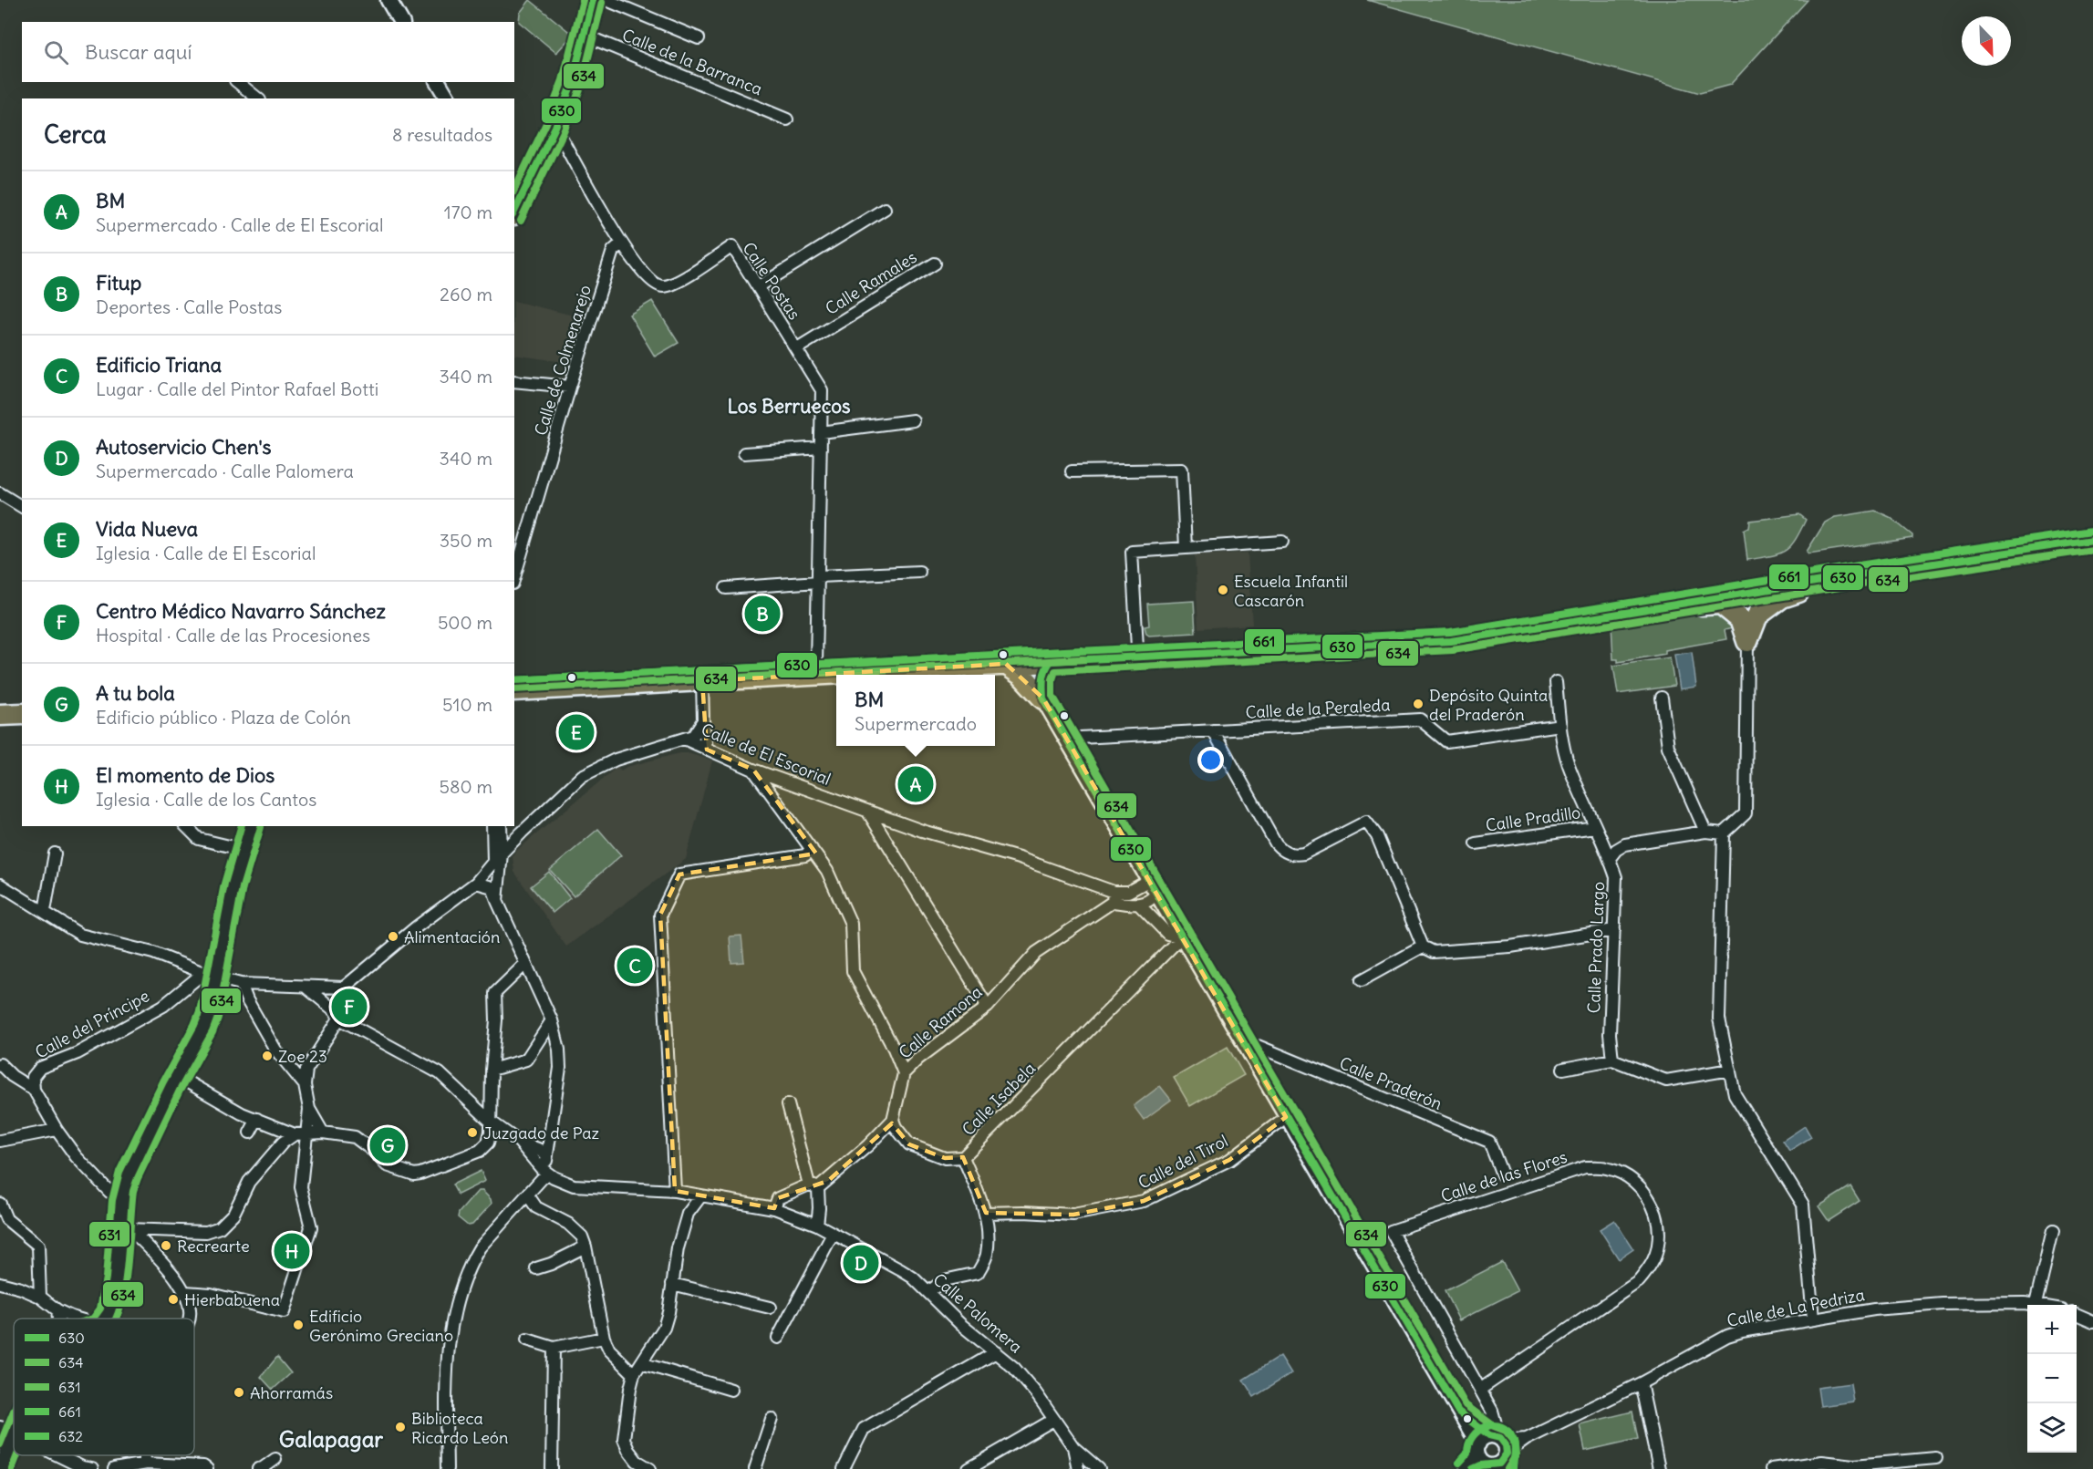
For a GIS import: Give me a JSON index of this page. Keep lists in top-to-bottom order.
{
  "streets": {
    "street": [
      "Calle de la Barranca",
      "Calle Postas",
      "Calle Ramales",
      "Calle de Colmenarejo",
      "Calle de la Peraleda",
      "Calle de El Escorial",
      "Calle Pradillo",
      "Calle Prado Largo",
      "Calle Ramona",
      "Calle del Príncipe",
      "Calle Praderón",
      "Calle Isabela",
      "Calle del Tirol",
      "Calle de las Flores",
      "Calle de La Pedriza",
      "Calle Palomera"
    ]
  },
  "crossings": [
    ["Calle Postas", "Calle Ramales"],
    ["Calle Postas", "Calle de Colmenarejo"],
    ["Calle de la Peraleda", "Calle Prado Largo"],
    ["Calle de El Escorial", "Calle Ramona"],
    ["Calle Pradillo", "Calle Prado Largo"],
    ["Calle Isabela", "Calle del Tirol"],
    ["Calle Isabela", "Calle Palomera"],
    ["Calle de las Flores", "Calle de La Pedriza"]
  ],
  "districts": ["Los Berruecos", "Galapagar"],
  "places": [
    "Escuela Infantil Cascarón",
    "Depósito Quinta del Praderón",
    "Alimentación",
    "Zoe 23",
    "Juzgado de Paz",
    "Recrearte",
    "Hierbabuena",
    "Edificio Gerónimo Greciano",
    "Ahorramás",
    "Biblioteca Ricardo León"
  ],
  "lines": [
    "transit line 630",
    "transit line 631",
    "transit line 634",
    "transit line 661",
    "transit line 632"
  ],
  "legend": [
    "630",
    "634",
    "631",
    "661",
    "632"
  ],
  "north": "bottom right",
  "page": {
    "search": "Buscar aquí",
    "heading": ["Cerca", "8 resultados"],
    "list": [
      {
        "mark": "A",
        "name": "BM",
        "note": "Supermercado · Calle de El Escorial",
        "value": "170 m"
      },
      {
        "mark": "B",
        "name": "Fitup",
        "note": "Deportes · Calle Postas",
        "value": "260 m"
      },
      {
        "mark": "C",
        "name": "Edificio Triana",
        "note": "Lugar · Calle del Pintor Rafael Botti",
        "value": "340 m"
      },
      {
        "mark": "D",
        "name": "Autoservicio Chen's",
        "note": "Supermercado · Calle Palomera",
        "value": "340 m"
      },
      {
        "mark": "E",
        "name": "Vida Nueva",
        "note": "Iglesia · Calle de El Escorial",
        "value": "350 m"
      },
      {
        "mark": "F",
        "name": "Centro Médico Navarro Sánchez",
        "note": "Hospital · Calle de las Procesiones",
        "value": "500 m"
      },
      {
        "mark": "G",
        "name": "A tu bola",
        "note": "Edificio público · Plaza de Colón",
        "value": "510 m"
      },
      {
        "mark": "H",
        "name": "El momento de Dios",
        "note": "Iglesia · Calle de los Cantos",
        "value": "580 m"
      }
    ],
    "pins": [
      "B",
      "E",
      "A",
      "C",
      "F",
      "G",
      "H",
      "D"
    ],
    "popup": ["BM", "Supermercado"],
    "map_buttons": ["+", "−"]
  }
}
